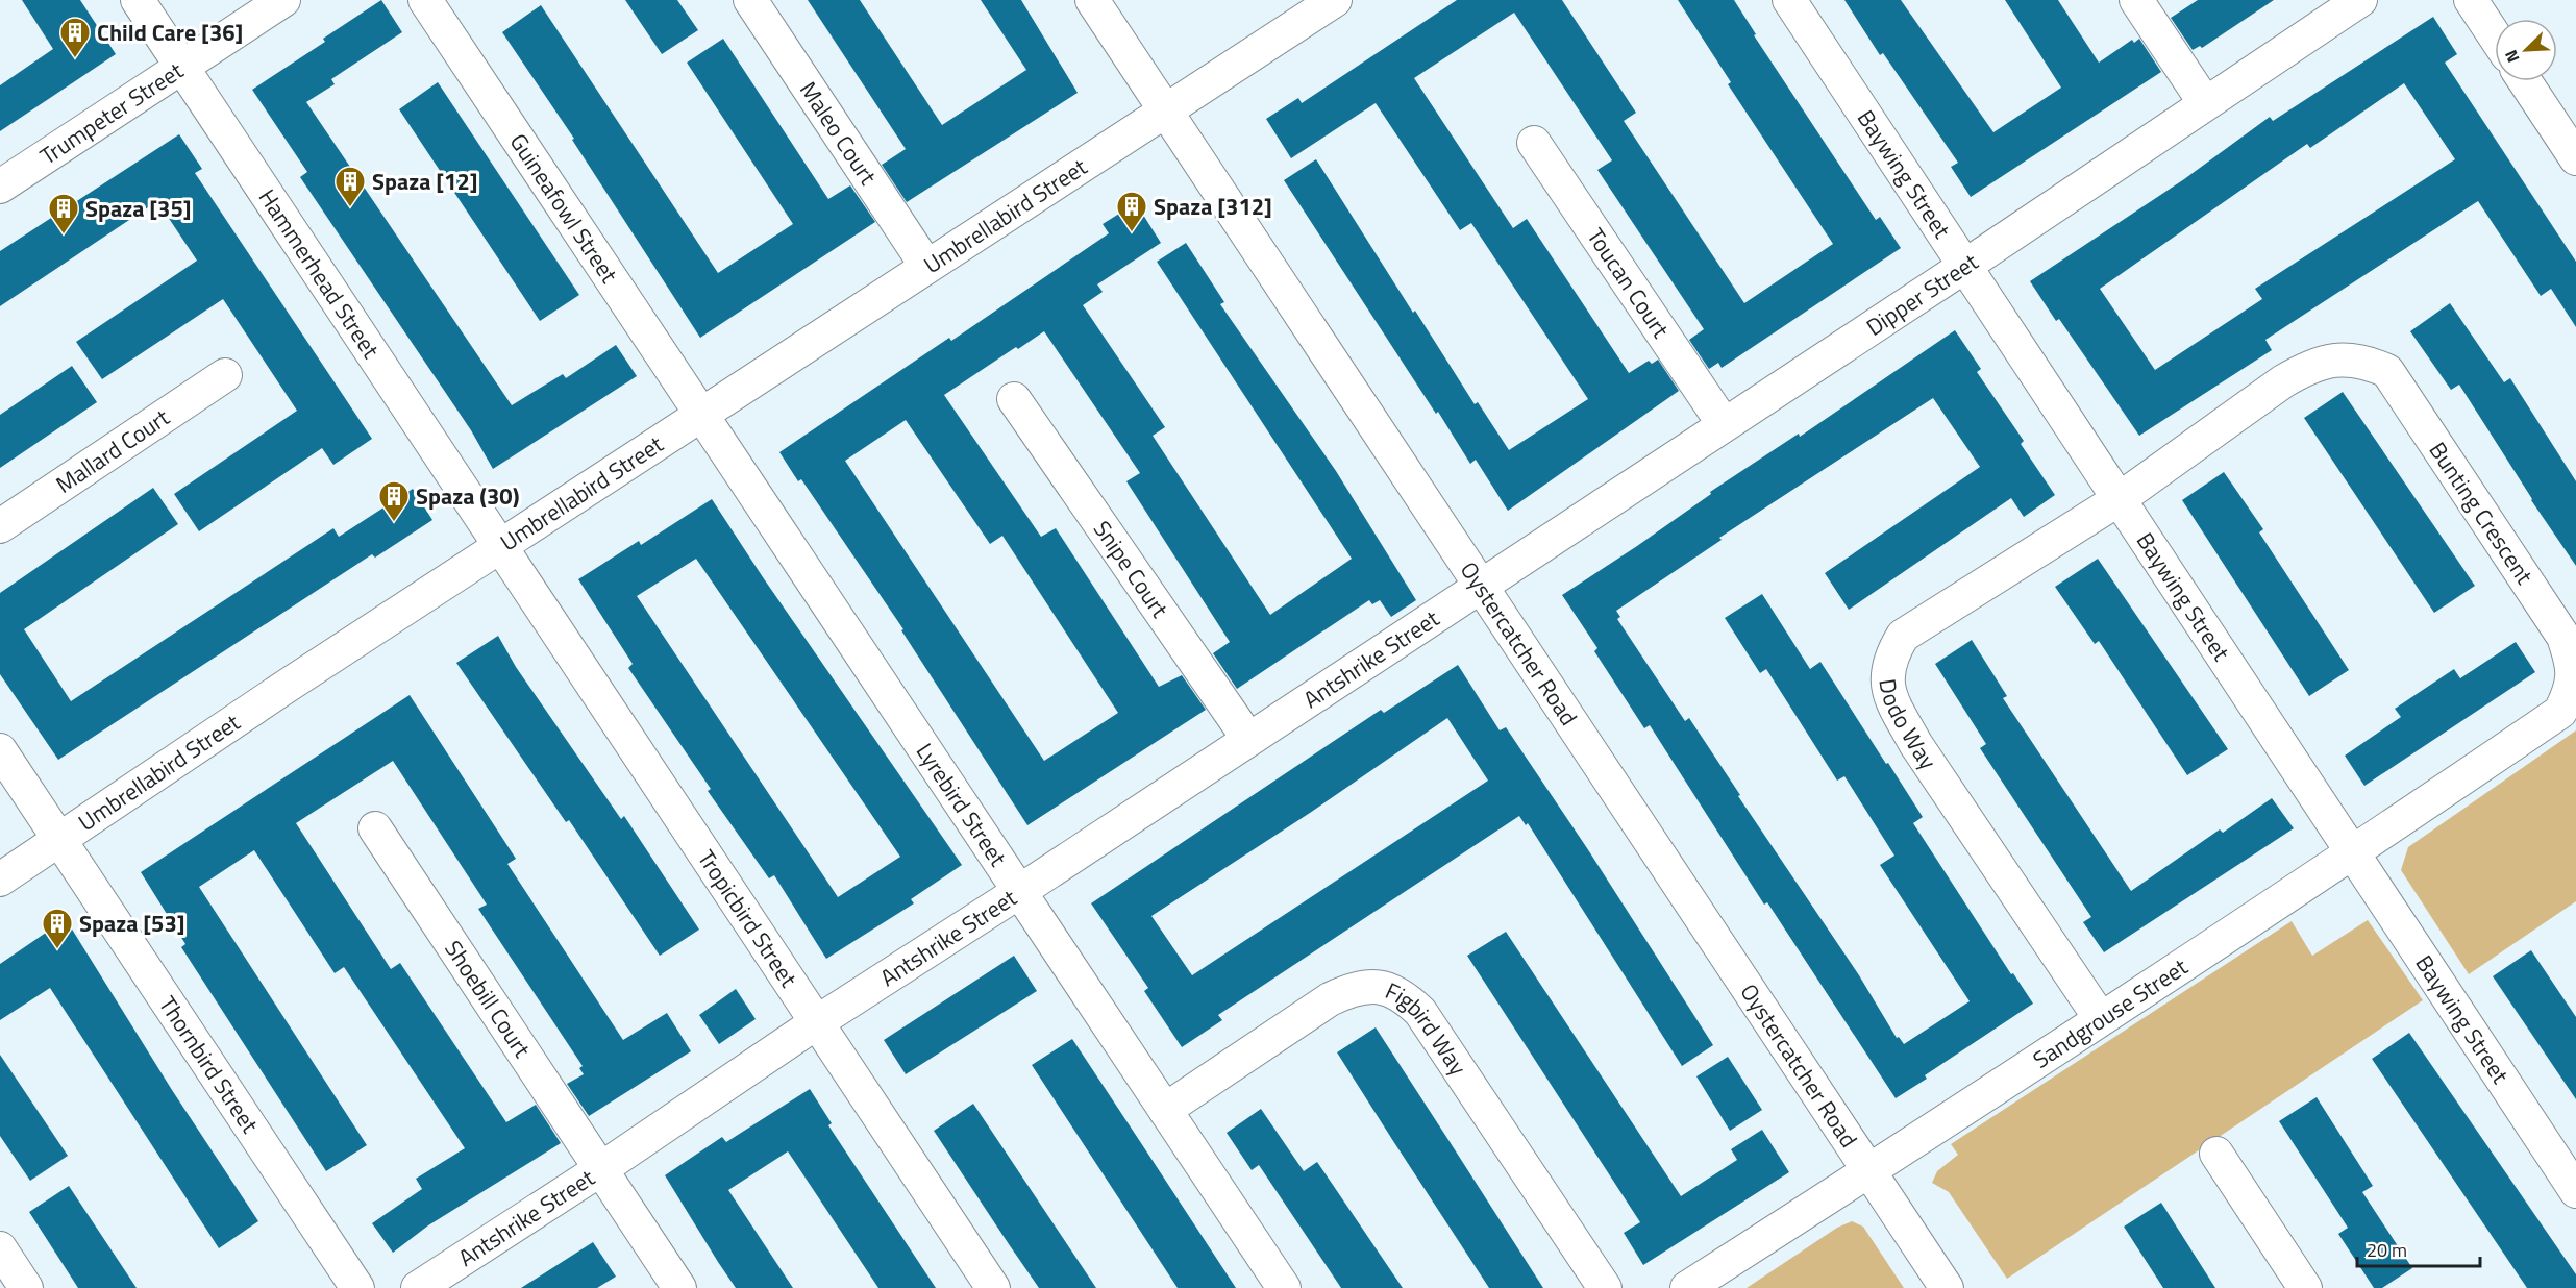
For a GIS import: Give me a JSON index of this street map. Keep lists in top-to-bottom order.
{
  "streets": {
    "street": [
      "Trumpeter Street",
      "Maleo Court",
      "Baywing Street",
      "Guineafowl Street",
      "Umbrellabird Street",
      "Hammerhead Street",
      "Toucan Court",
      "Dipper Street",
      "Mallard Court",
      "Bunting Crescent",
      "Snipe Court",
      "Oystercatcher Road",
      "Antshrike Street",
      "Dodo Way",
      "Lyrebird Street",
      "Tropicbird Street",
      "Shoebill Court",
      "Sandgrouse Street",
      "Figbird Way",
      "Thornbird Street"
    ]
  },
  "crossings": [
    ["Trumpeter Street", "Hammerhead Street"],
    ["Maleo Court", "Umbrellabird Street"],
    ["Baywing Street", "Dipper Street"],
    ["Baywing Street", "Bunting Crescent"],
    ["Baywing Street", "Dodo Way"],
    ["Baywing Street", "Sandgrouse Street"],
    ["Guineafowl Street", "Umbrellabird Street"],
    ["Guineafowl Street", "Lyrebird Street"],
    ["Umbrellabird Street", "Hammerhead Street"],
    ["Umbrellabird Street", "Oystercatcher Road"],
    ["Umbrellabird Street", "Lyrebird Street"],
    ["Umbrellabird Street", "Tropicbird Street"],
    ["Umbrellabird Street", "Thornbird Street"],
    ["Hammerhead Street", "Tropicbird Street"],
    ["Toucan Court", "Dipper Street"],
    ["Dipper Street", "Oystercatcher Road"],
    ["Dipper Street", "Antshrike Street"],
    ["Bunting Crescent", "Dodo Way"],
    ["Bunting Crescent", "Sandgrouse Street"],
    ["Snipe Court", "Antshrike Street"],
    ["Oystercatcher Road", "Antshrike Street"],
    ["Oystercatcher Road", "Sandgrouse Street"],
    ["Antshrike Street", "Lyrebird Street"],
    ["Antshrike Street", "Tropicbird Street"],
    ["Antshrike Street", "Shoebill Court"],
    ["Dodo Way", "Sandgrouse Street"],
    ["Lyrebird Street", "Figbird Way"]
  ],
  "places": {
    "building": [
      "Child Care [36]",
      "Spaza [12]",
      "Spaza [312]",
      "Spaza [35]",
      "Spaza (30)",
      "Spaza [53]"
    ]
  },
  "scale_bar": "20 m",
  "north": "bottom left"
}
